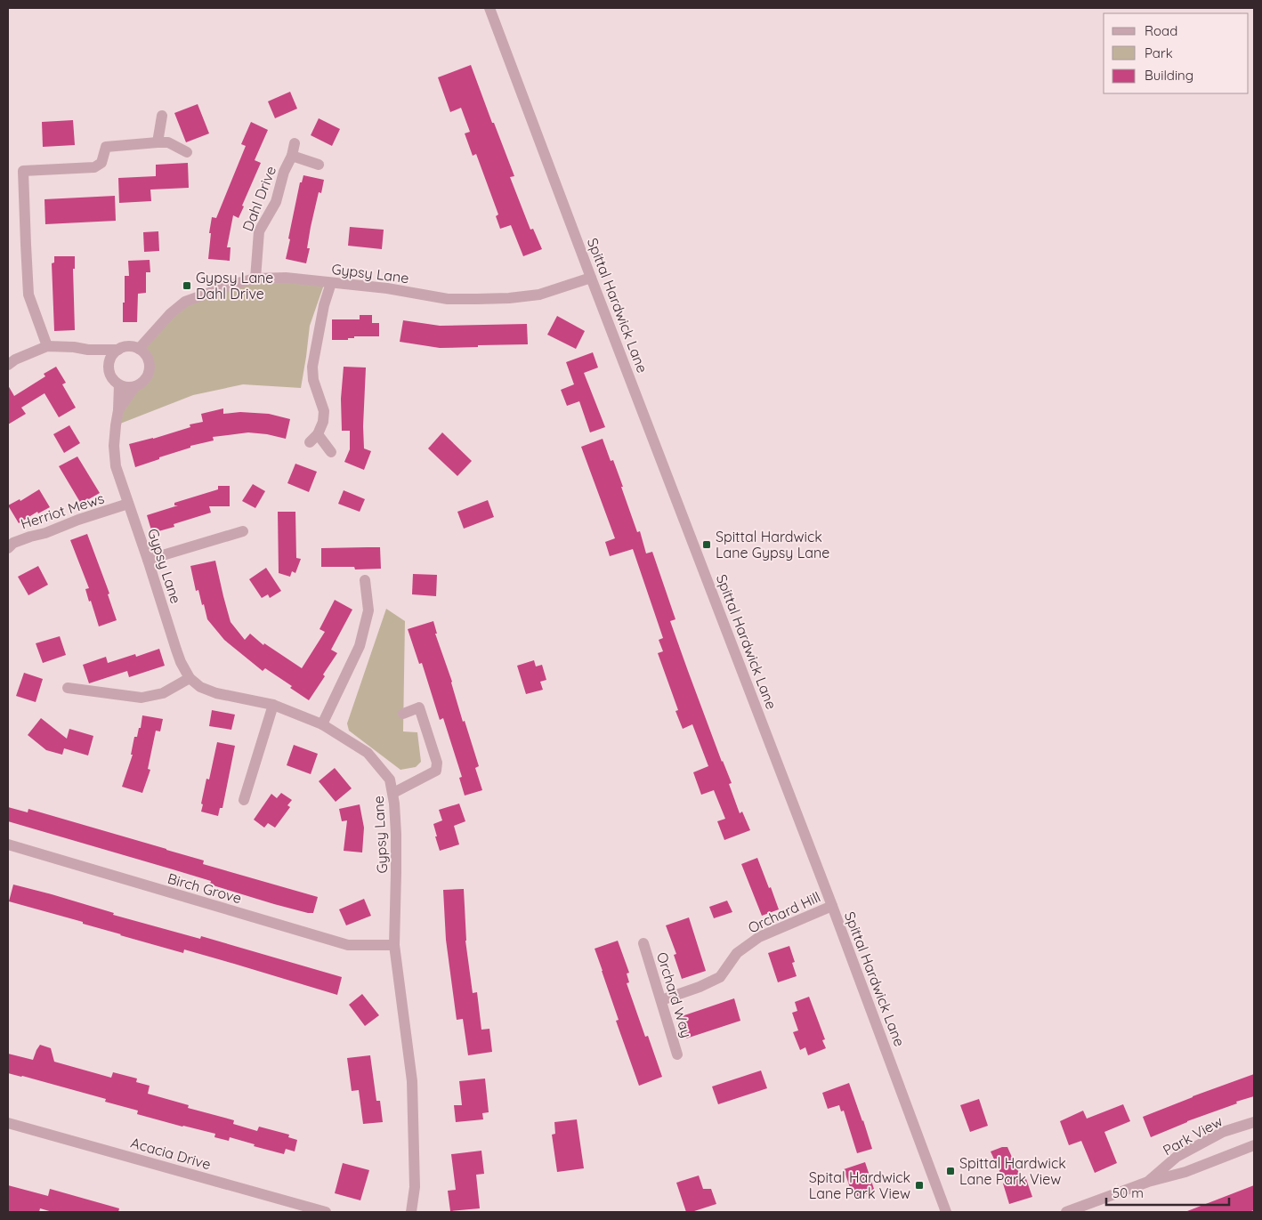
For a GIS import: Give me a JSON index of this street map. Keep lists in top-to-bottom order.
{
  "streets": {
    "street": [
      "Dahl Drive",
      "Gypsy Lane",
      "Spittal Hardwick Lane",
      "Herriot Mews",
      "Birch Grove",
      "Orchard Hill",
      "Orchard Way",
      "Park View",
      "Acacia Drive"
    ]
  },
  "crossings": [
    ["Dahl Drive", "Gypsy Lane"],
    ["Gypsy Lane", "Spittal Hardwick Lane"],
    ["Gypsy Lane", "Herriot Mews"],
    ["Gypsy Lane", "Birch Grove"],
    ["Spittal Hardwick Lane", "Orchard Hill"],
    ["Orchard Hill", "Orchard Way"]
  ],
  "places": {
    "transit": [
      "Gypsy Lane Dahl Drive",
      "Spittal Hardwick Lane Gypsy Lane",
      "Spittal Hardwick Lane Park View",
      "Spital Hardwick Lane Park View"
    ]
  },
  "legend": ["Road", "Park", "Building"],
  "scale_bar": "50 m"
}
